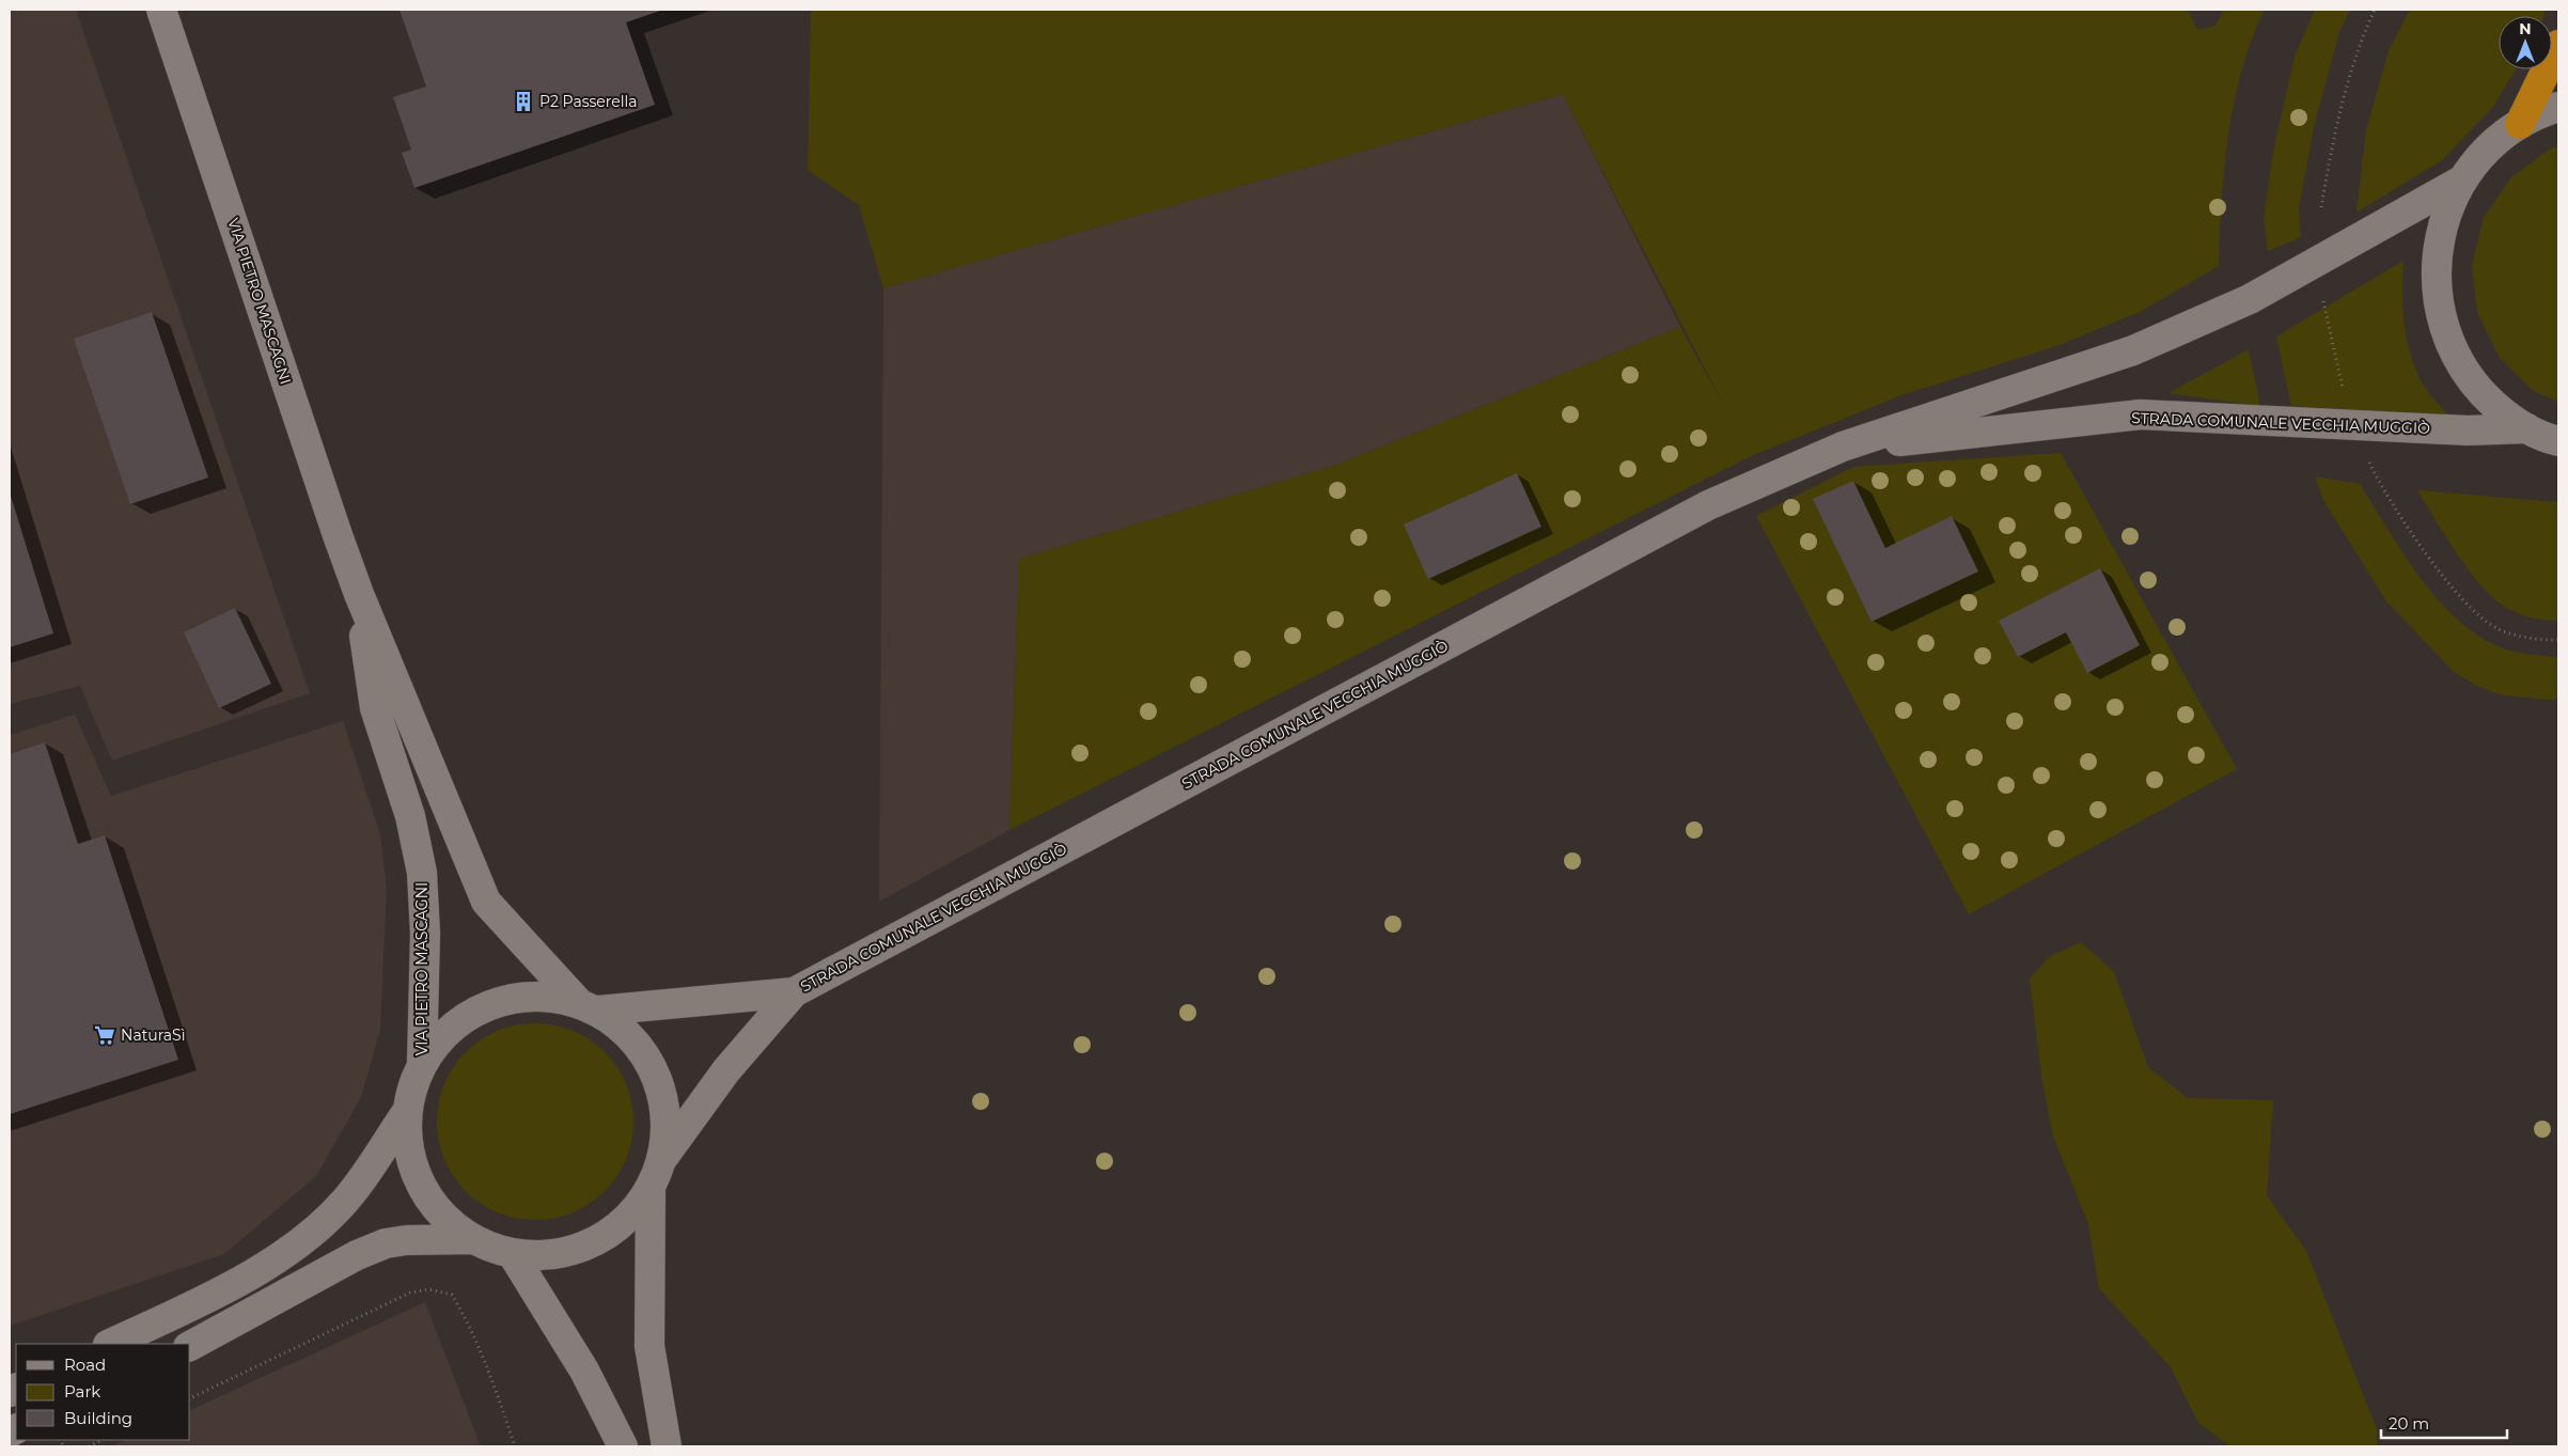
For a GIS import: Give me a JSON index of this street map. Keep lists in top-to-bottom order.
{
  "streets": {
    "main road": ["VIA PIETRO MASCAGNI", "STRADA COMUNALE VECCHIA MUGGIÒ"]
  },
  "places": {
    "building": ["P2 Passerella"],
    "supermarket": ["NaturaSì"]
  },
  "legend": ["Road", "Park", "Building"],
  "scale_bar": "20 m",
  "north": "top"
}
